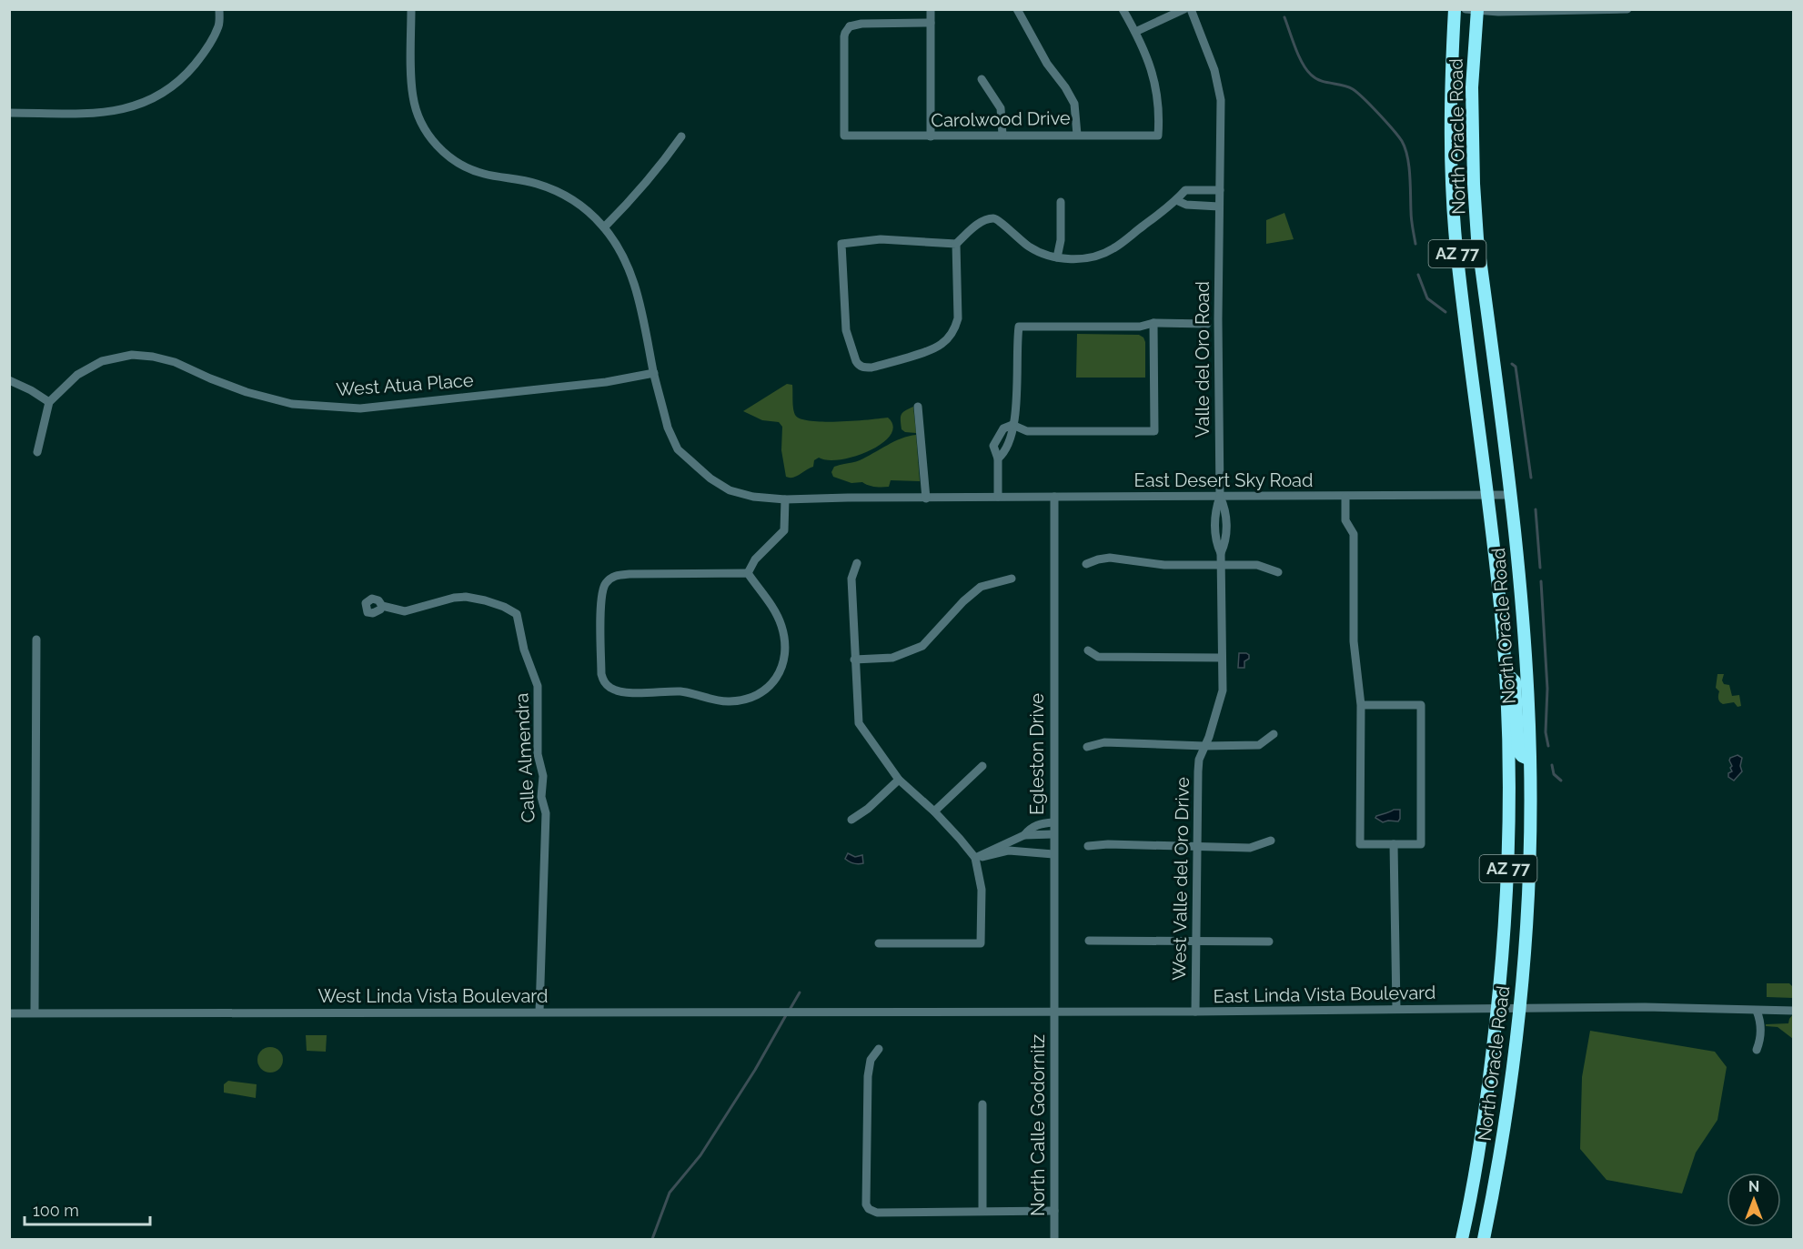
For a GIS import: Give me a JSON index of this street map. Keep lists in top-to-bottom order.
{
  "streets": {
    "highway": ["North Oracle Road", "AZ 77"],
    "street": [
      "Carolwood Drive",
      "Valle del Oro Road",
      "West Atua Place",
      "East Desert Sky Road",
      "Egleston Drive",
      "Calle Almendra",
      "West Valle del Oro Drive",
      "East Linda Vista Boulevard",
      "West Linda Vista Boulevard",
      "North Calle Godornitz"
    ]
  },
  "crossings": [
    ["North Oracle Road", "East Desert Sky Road"],
    ["North Oracle Road", "East Linda Vista Boulevard"],
    ["Valle del Oro Road", "East Desert Sky Road"],
    ["Valle del Oro Road", "West Valle del Oro Drive"],
    ["West Atua Place", "East Desert Sky Road"],
    ["East Desert Sky Road", "Egleston Drive"],
    ["East Desert Sky Road", "West Valle del Oro Drive"],
    ["Egleston Drive", "East Linda Vista Boulevard"],
    ["Egleston Drive", "North Calle Godornitz"],
    ["Calle Almendra", "West Linda Vista Boulevard"],
    ["West Valle del Oro Drive", "East Linda Vista Boulevard"],
    ["East Linda Vista Boulevard", "West Linda Vista Boulevard"],
    ["East Linda Vista Boulevard", "North Calle Godornitz"]
  ],
  "scale_bar": "100 m",
  "north": "top"
}
